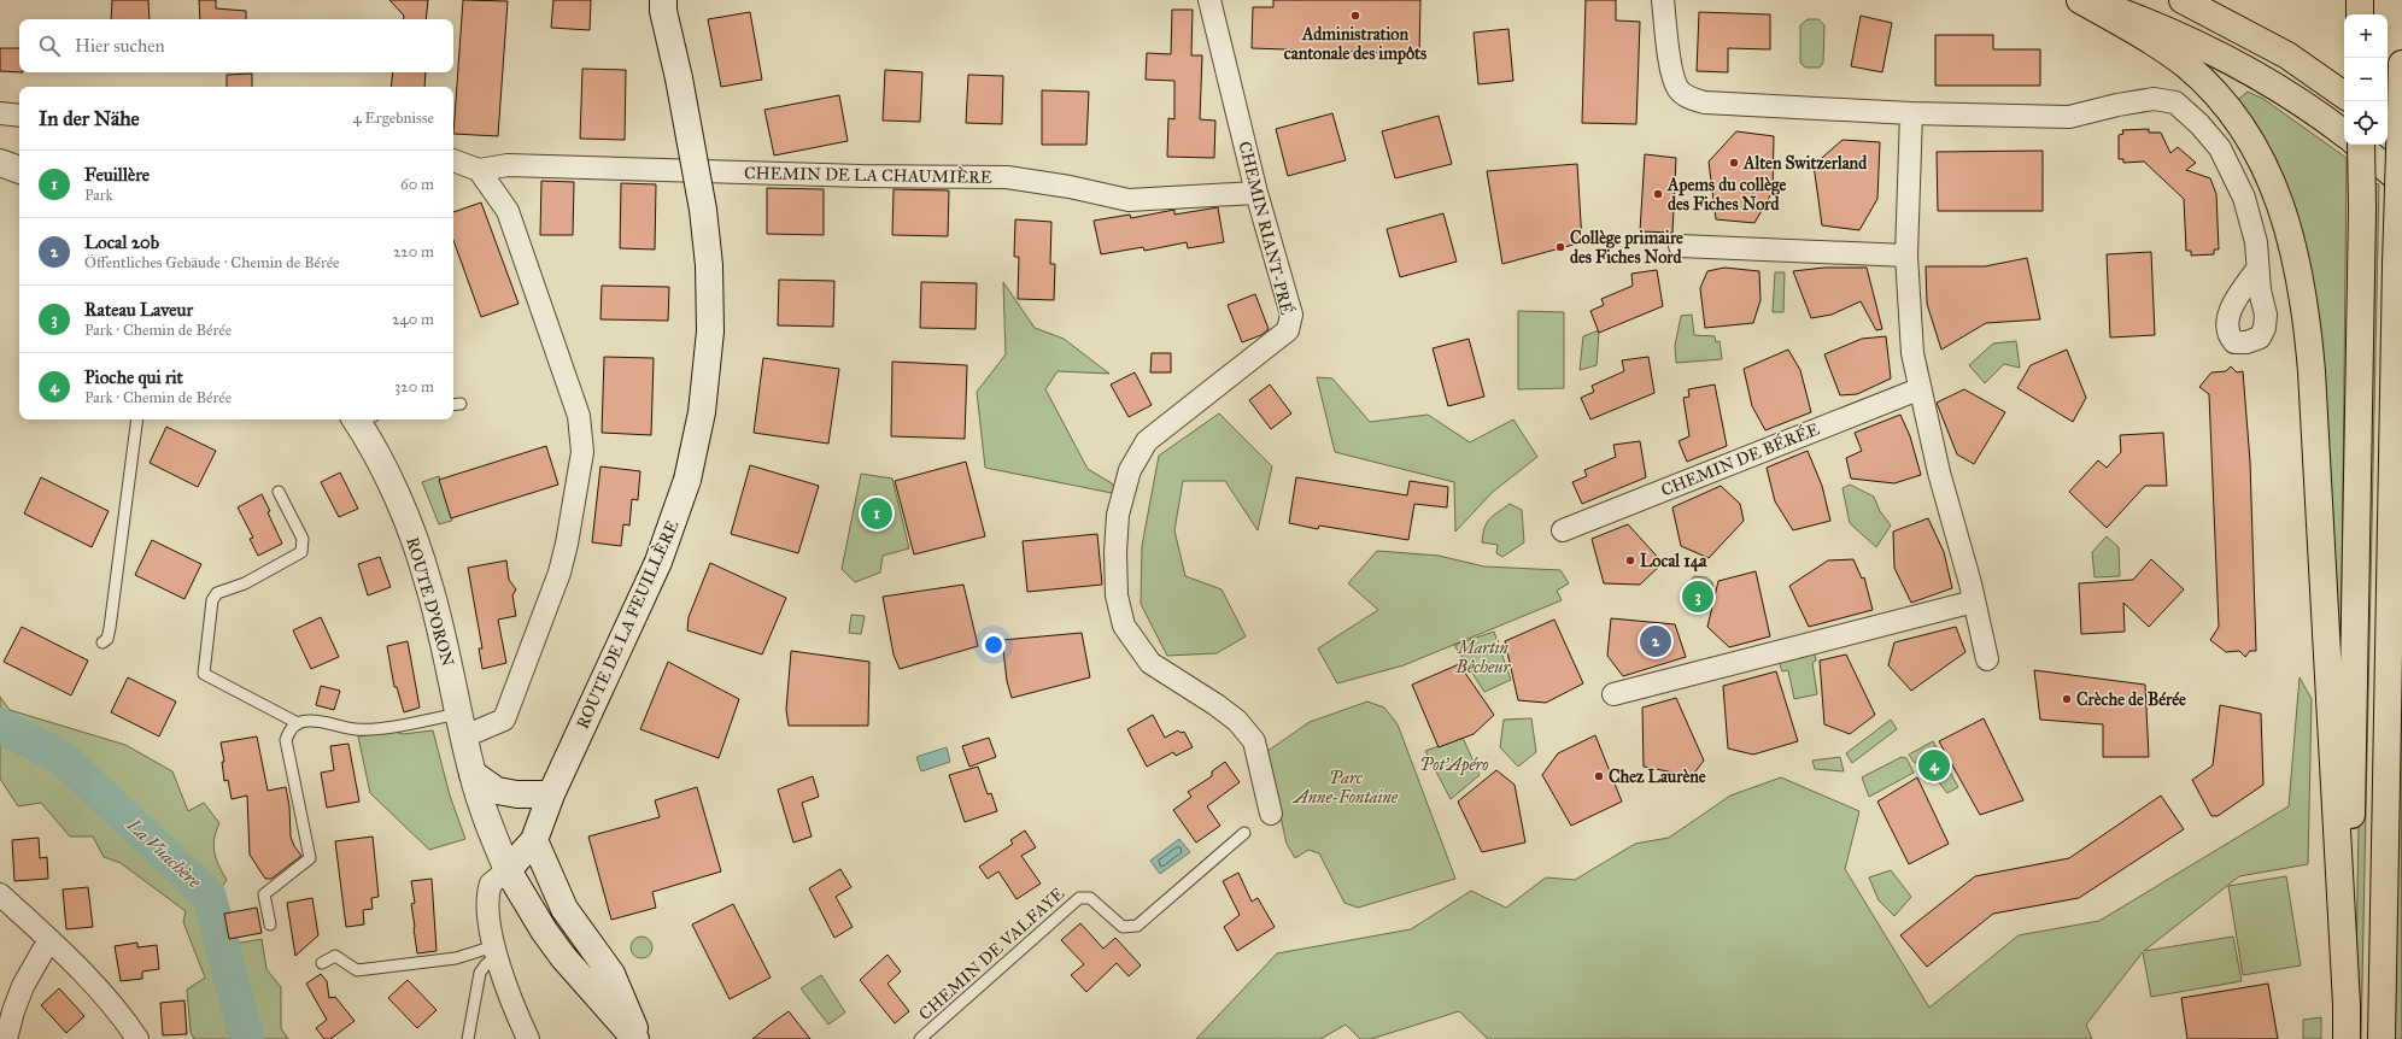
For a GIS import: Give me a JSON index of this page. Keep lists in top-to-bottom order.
{
  "streets": {
    "main road": ["ROUTE D'ORON", "ROUTE DE LA FEUILLÈRE"],
    "street": ["CHEMIN DE LA CHAUMIÈRE", "CHEMIN RIANT-PRÉ", "CHEMIN DE BÉRÉE"],
    "lane": ["CHEMIN DE VALFAYE"]
  },
  "crossings": [
    ["CHEMIN DE LA CHAUMIÈRE", "CHEMIN RIANT-PRÉ"],
    ["ROUTE D'ORON", "ROUTE DE LA FEUILLÈRE"]
  ],
  "water": ["La Vuachère"],
  "parks": ["Martin Bêcheur", "Pot'Apéro", "Parc Anne-Fontaine"],
  "places": [
    "Administration cantonale des impôts",
    "Alten Switzerland",
    "Apems du collège des Fiches Nord",
    "Collège primaire des Fiches Nord",
    "Local 14a",
    "Crèche de Bérée",
    "Chez Laurène"
  ],
  "page": {
    "map_buttons": ["+", "−"],
    "search": "Hier suchen",
    "heading": ["In der Nähe", "4 Ergebnisse"],
    "list": [
      {
        "mark": "1",
        "name": "Feuillère",
        "note": "Park",
        "value": "60 m"
      },
      {
        "mark": "2",
        "name": "Local 20b",
        "note": "Öffentliches Gebäude · Chemin de Bérée",
        "value": "220 m"
      },
      {
        "mark": "3",
        "name": "Rateau Laveur",
        "note": "Park · Chemin de Bérée",
        "value": "240 m"
      },
      {
        "mark": "4",
        "name": "Pioche qui rit",
        "note": "Park · Chemin de Bérée",
        "value": "320 m"
      }
    ],
    "pins": [
      "1",
      "3",
      "2",
      "4"
    ]
  }
}
